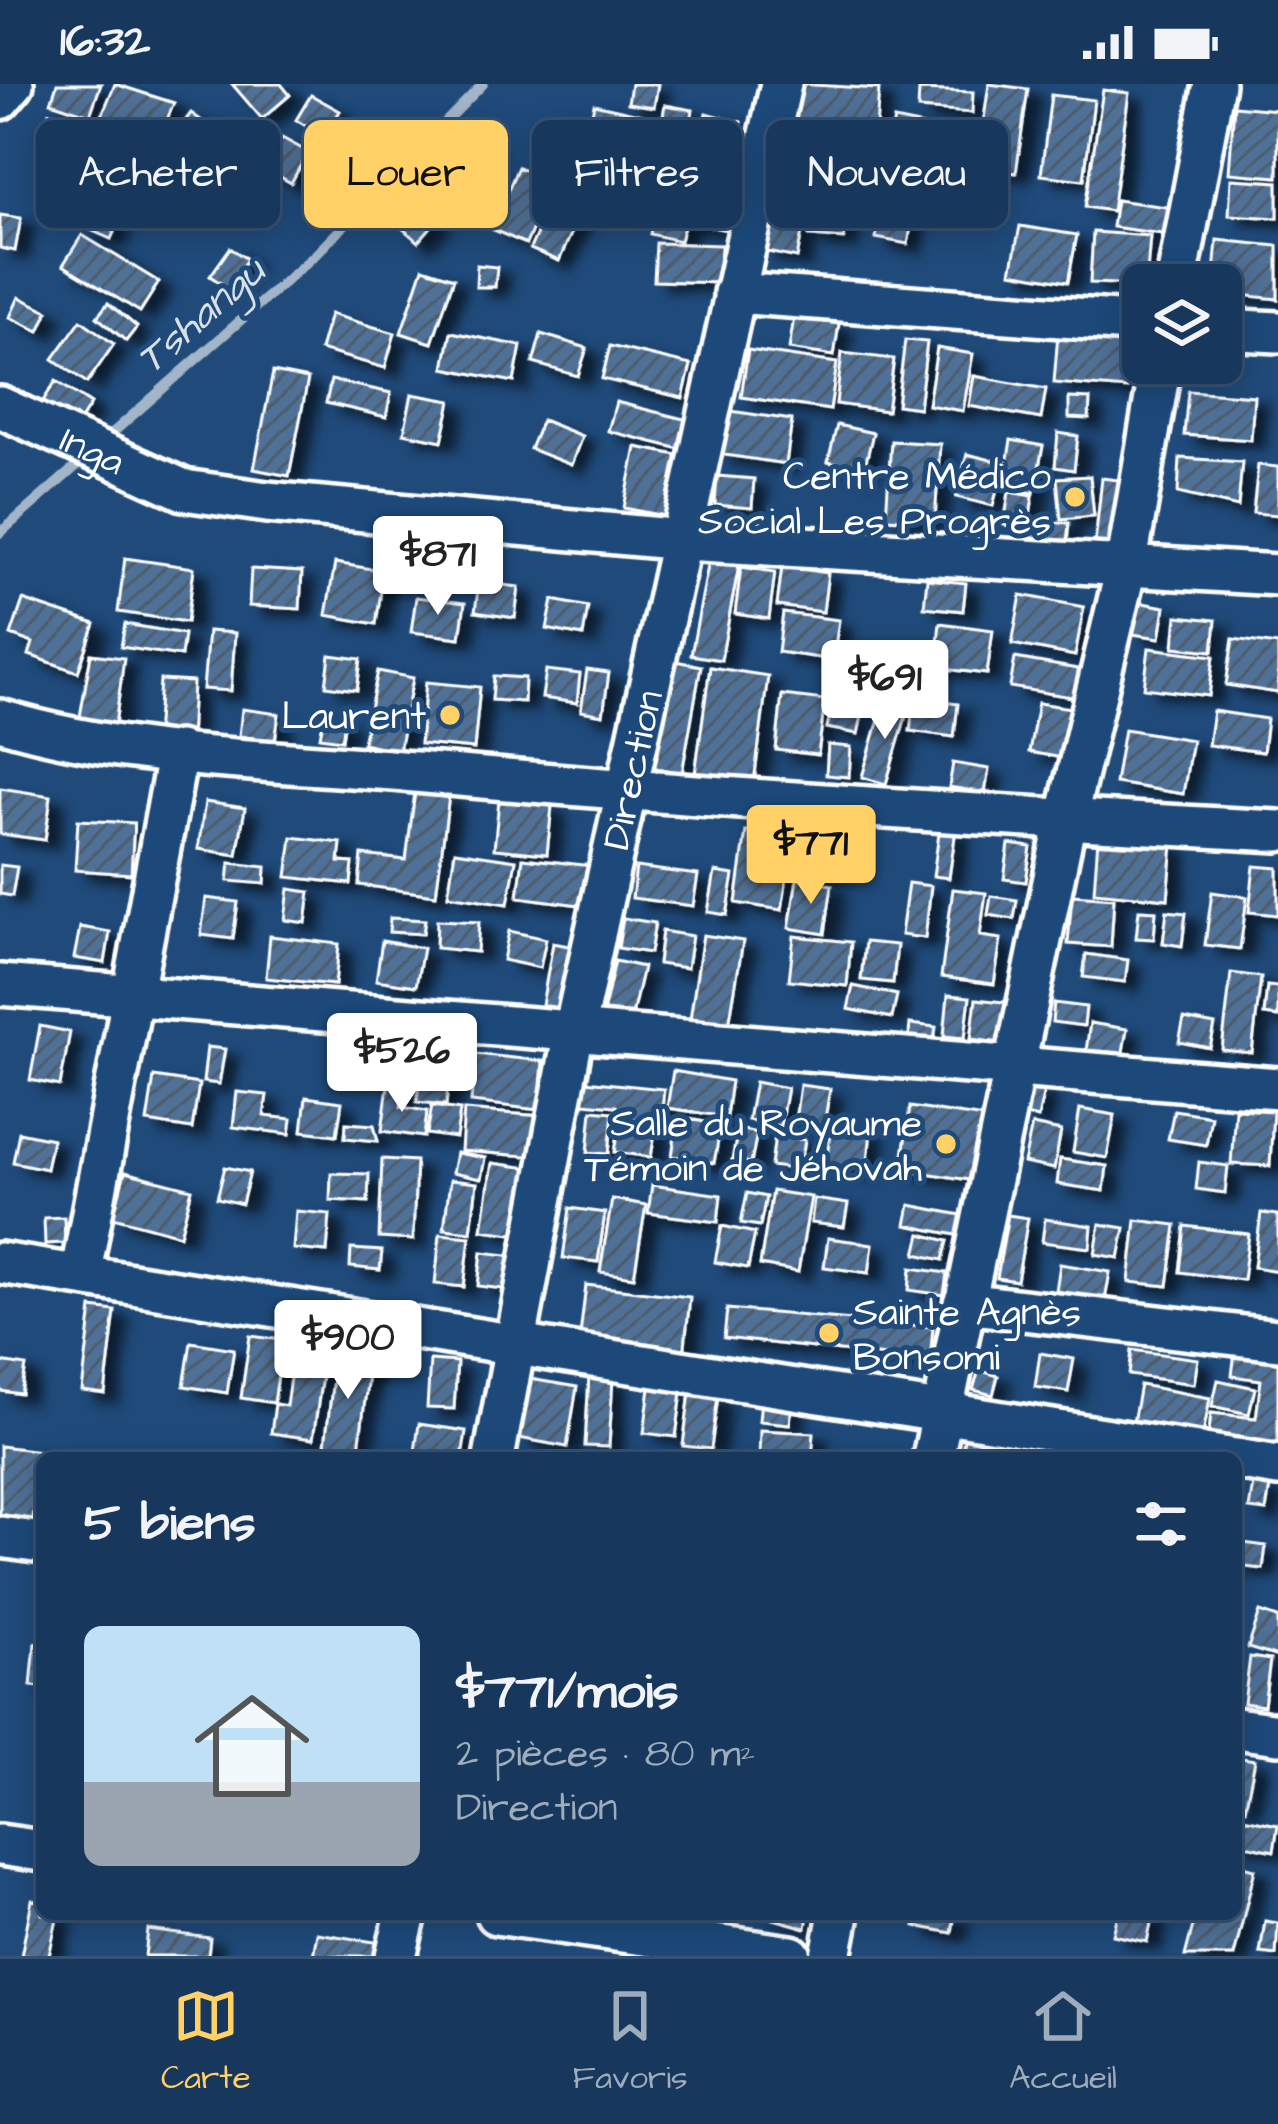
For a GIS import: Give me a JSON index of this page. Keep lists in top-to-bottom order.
{
  "streets": {
    "street": ["Inga", "Direction"]
  },
  "crossings": [
    ["Inga", "Direction"]
  ],
  "water": ["Tshangu"],
  "places": [
    "Centre Médico Social Les Progrès",
    "Laurent",
    "Salle du Royaume Témoin de Jéhovah",
    "Sainte Agnès Bonsomi"
  ],
  "page": {
    "status": "16:32",
    "chip": [
      "Acheter",
      "Louer",
      "Filtres",
      "Nouveau"
    ],
    "price": [
      "$871",
      "$691",
      "$771",
      "$526",
      "$900"
    ],
    "heading": "5 biens",
    "list": [
      {
        "name": "$771/mois",
        "note": "2 pièces · 80 m² · Direction"
      }
    ],
    "tabs": ["Carte", "Favoris", "Accueil"]
  }
}
